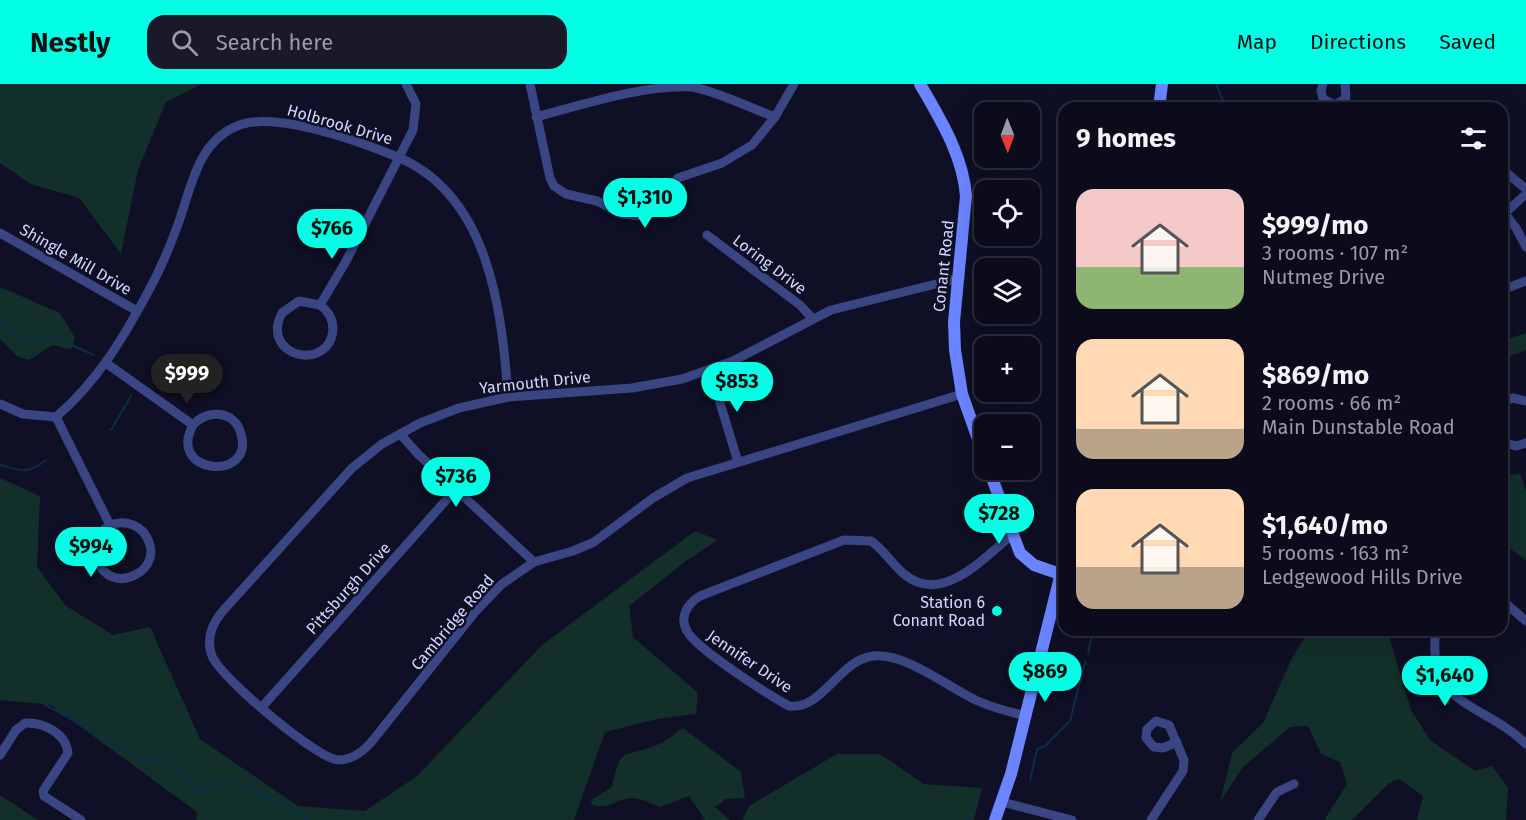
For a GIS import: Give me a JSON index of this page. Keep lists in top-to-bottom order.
{
  "streets": {
    "street": [
      "Holbrook Drive",
      "Shingle Mill Drive",
      "Loring Drive",
      "Conant Road",
      "Yarmouth Drive",
      "Pittsburgh Drive",
      "Cambridge Road",
      "Jennifer Drive"
    ]
  },
  "crossings": [
    ["Holbrook Drive", "Shingle Mill Drive"],
    ["Holbrook Drive", "Yarmouth Drive"],
    ["Loring Drive", "Yarmouth Drive"],
    ["Conant Road", "Yarmouth Drive"],
    ["Conant Road", "Cambridge Road"],
    ["Yarmouth Drive", "Pittsburgh Drive"],
    ["Yarmouth Drive", "Cambridge Road"],
    ["Pittsburgh Drive", "Cambridge Road"]
  ],
  "places": ["Station 6 Conant Road"],
  "north": "bottom",
  "page": {
    "header": "Nestly",
    "search": "Search here",
    "nav": ["Map", "Directions", "Saved"],
    "map_buttons": ["+", "−"],
    "heading": "9 homes",
    "list": [
      {
        "name": "$999/mo",
        "note": "3 rooms · 107 m² · Nutmeg Drive"
      },
      {
        "name": "$869/mo",
        "note": "2 rooms · 66 m² · Main Dunstable Road"
      },
      {
        "name": "$1,640/mo",
        "note": "5 rooms · 163 m² · Ledgewood Hills Drive"
      }
    ],
    "price": [
      "$1,310",
      "$766",
      "$999",
      "$853",
      "$736",
      "$728",
      "$994",
      "$869",
      "$1,640"
    ]
  }
}
